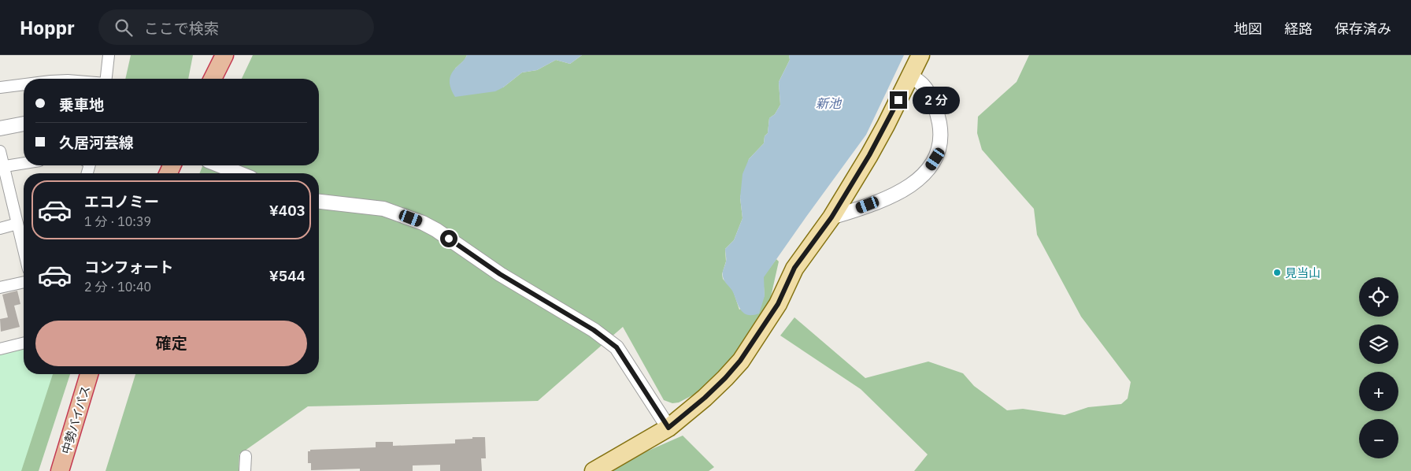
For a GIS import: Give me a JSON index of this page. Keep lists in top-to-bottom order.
{
  "streets": {
    "highway": ["中勢バイパス"]
  },
  "water": ["新池"],
  "places": ["見当山"],
  "page": {
    "header": "Hoppr",
    "search": "ここで検索",
    "nav": ["地図", "経路", "保存済み"],
    "banner": ["乗車地", "久居河芸線"],
    "bubble": "2 分",
    "list": [
      {
        "name": "エコノミー",
        "note": "1 分 · 10:39",
        "value": "¥403"
      },
      {
        "name": "コンフォート",
        "note": "2 分 · 10:40",
        "value": "¥544"
      }
    ],
    "map_buttons": ["+", "−"],
    "buttons": "確定"
  }
}
